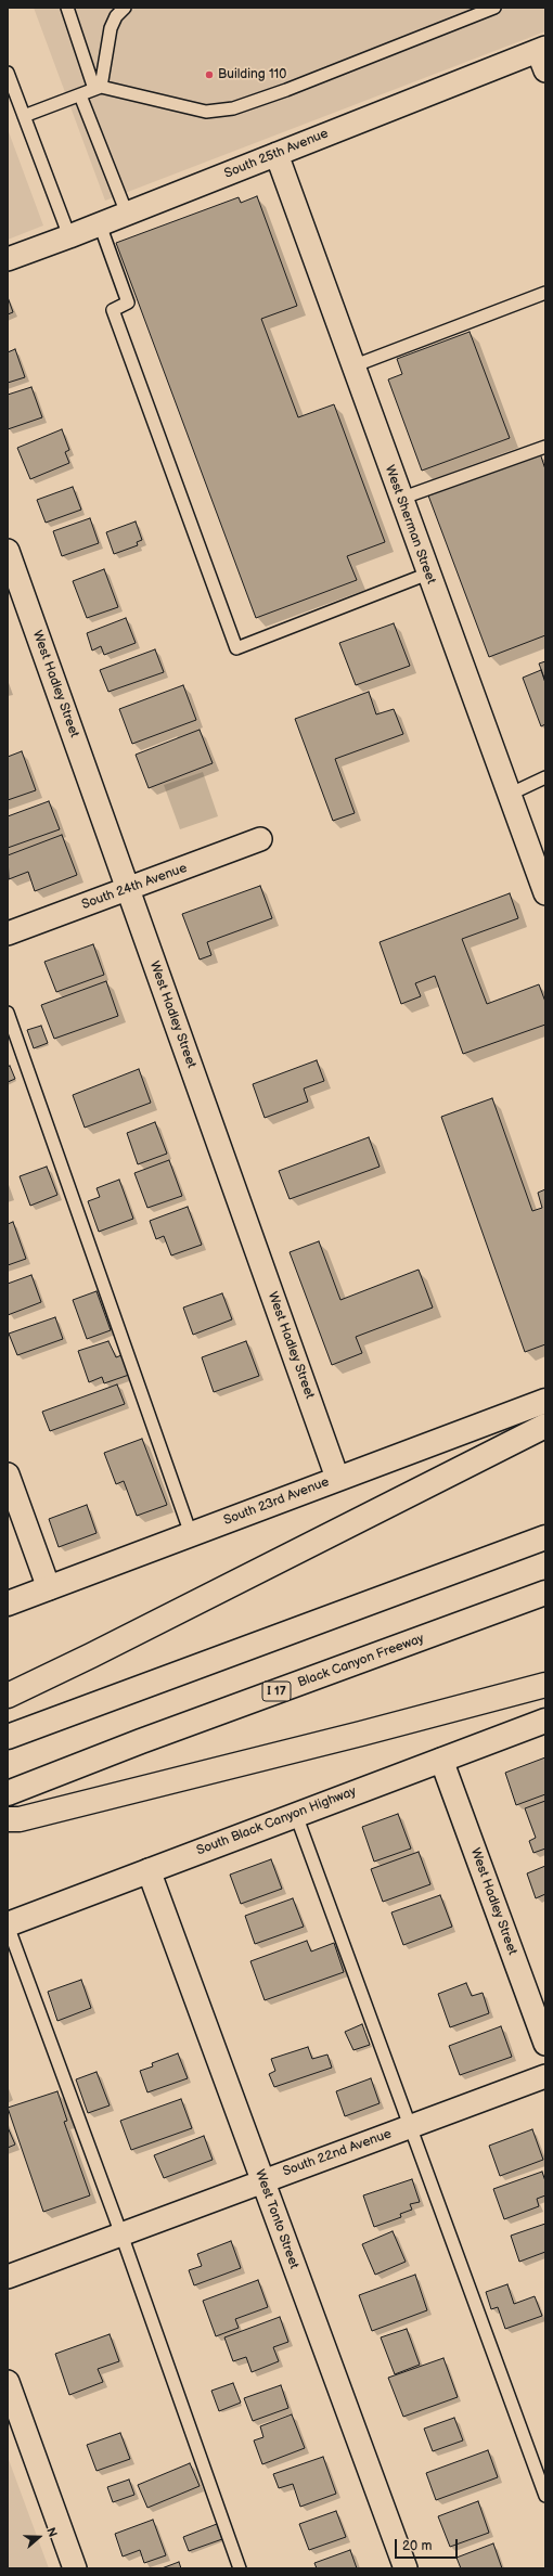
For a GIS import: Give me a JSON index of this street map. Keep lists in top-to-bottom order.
{
  "streets": {
    "main road": [
      "South 23rd Avenue",
      "Black Canyon Freeway",
      "I 17",
      "South Black Canyon Highway"
    ],
    "street": [
      "South 25th Avenue",
      "West Sherman Street",
      "West Hadley Street",
      "South 24th Avenue",
      "South 22nd Avenue",
      "West Tonto Street"
    ]
  },
  "crossings": [
    ["South 25th Avenue", "West Sherman Street"],
    ["West Hadley Street", "South 24th Avenue"],
    ["West Hadley Street", "South 23rd Avenue"],
    ["West Hadley Street", "South Black Canyon Highway"],
    ["South Black Canyon Highway", "West Tonto Street"],
    ["South 22nd Avenue", "West Tonto Street"]
  ],
  "places": ["Building 110"],
  "scale_bar": "20 m",
  "north": "right"
}
